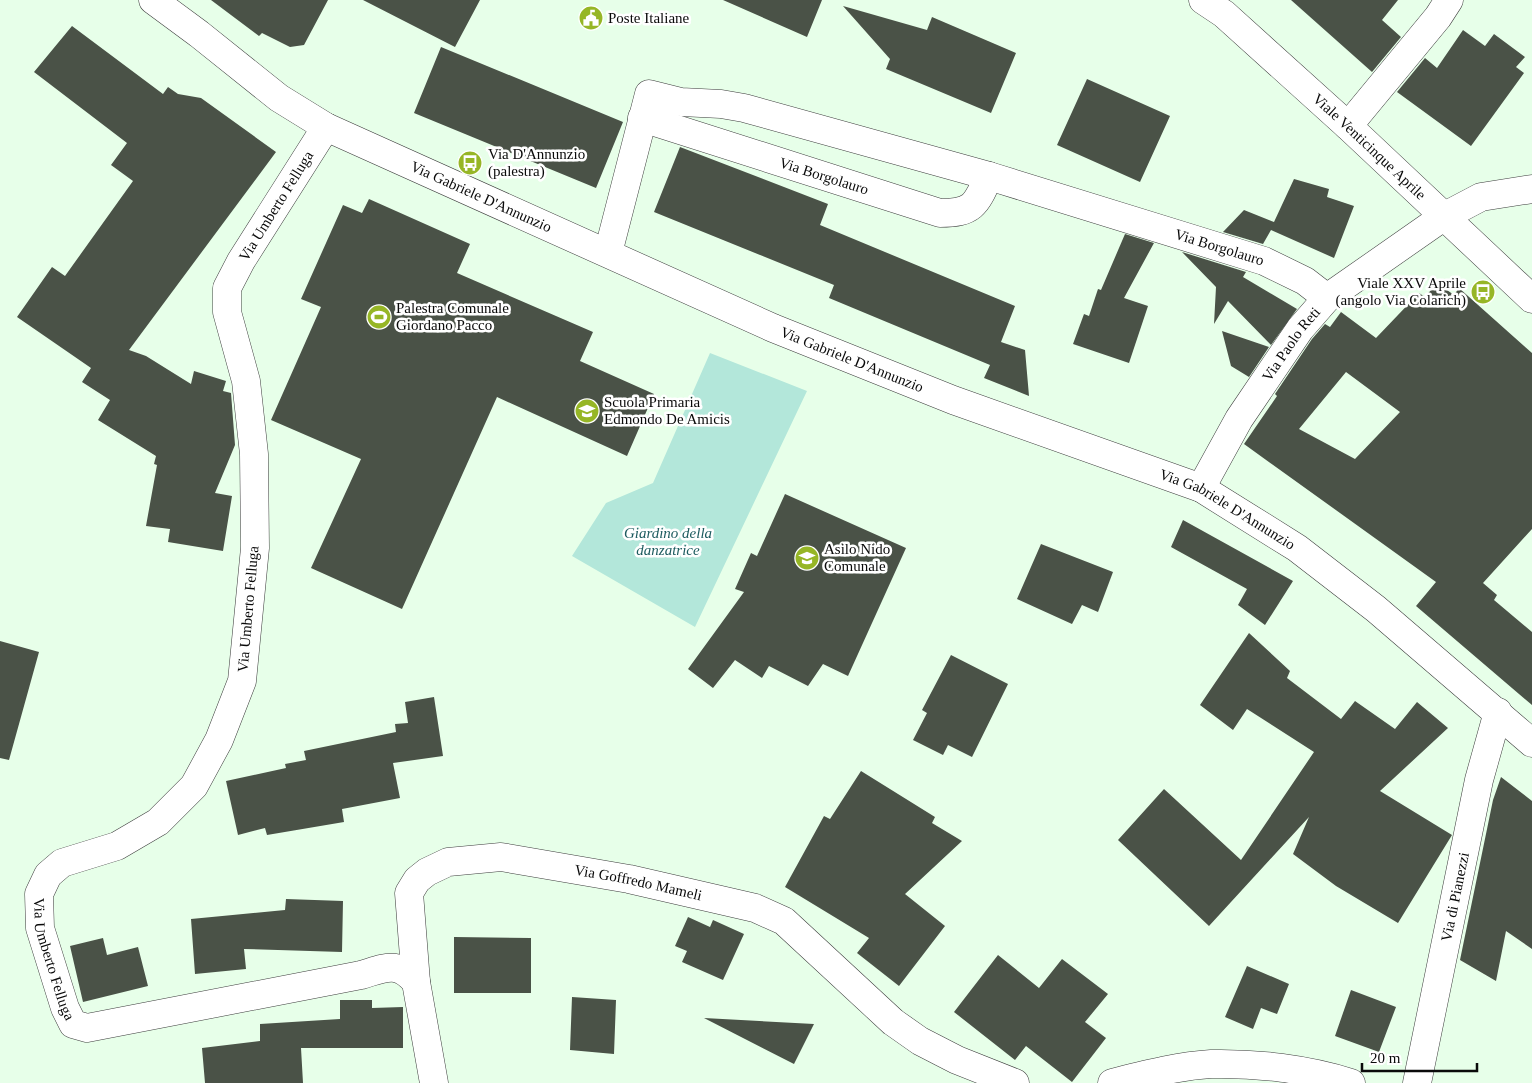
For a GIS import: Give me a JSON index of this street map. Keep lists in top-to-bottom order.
{
  "streets": {
    "street": [
      "Viale Venticinque Aprile",
      "Via Borgolauro",
      "Via Gabriele D'Annunzio",
      "Via Umberto Felluga",
      "Via Paolo Reti",
      "Via Goffredo Mameli",
      "Via di Pianezzi"
    ]
  },
  "crossings": [
    ["Viale Venticinque Aprile", "Via Paolo Reti"],
    ["Via Borgolauro", "Via Gabriele D'Annunzio"],
    ["Via Borgolauro", "Via Paolo Reti"],
    ["Via Gabriele D'Annunzio", "Via Umberto Felluga"],
    ["Via Gabriele D'Annunzio", "Via Paolo Reti"],
    ["Via Gabriele D'Annunzio", "Via di Pianezzi"],
    ["Via Umberto Felluga", "Via Goffredo Mameli"]
  ],
  "parks": ["Giardino della danzatrice"],
  "places": {
    "public building": ["Poste Italiane"],
    "bus stop": ["Via D'Annunzio (palestra)", "Viale XXV Aprile (angolo Via Colarich)"],
    "sports": ["Palestra Comunale Giordano Pacco"],
    "school or university": ["Scuola Primaria Edmondo De Amicis", "Asilo Nido Comunale"]
  },
  "scale_bar": "20 m"
}
